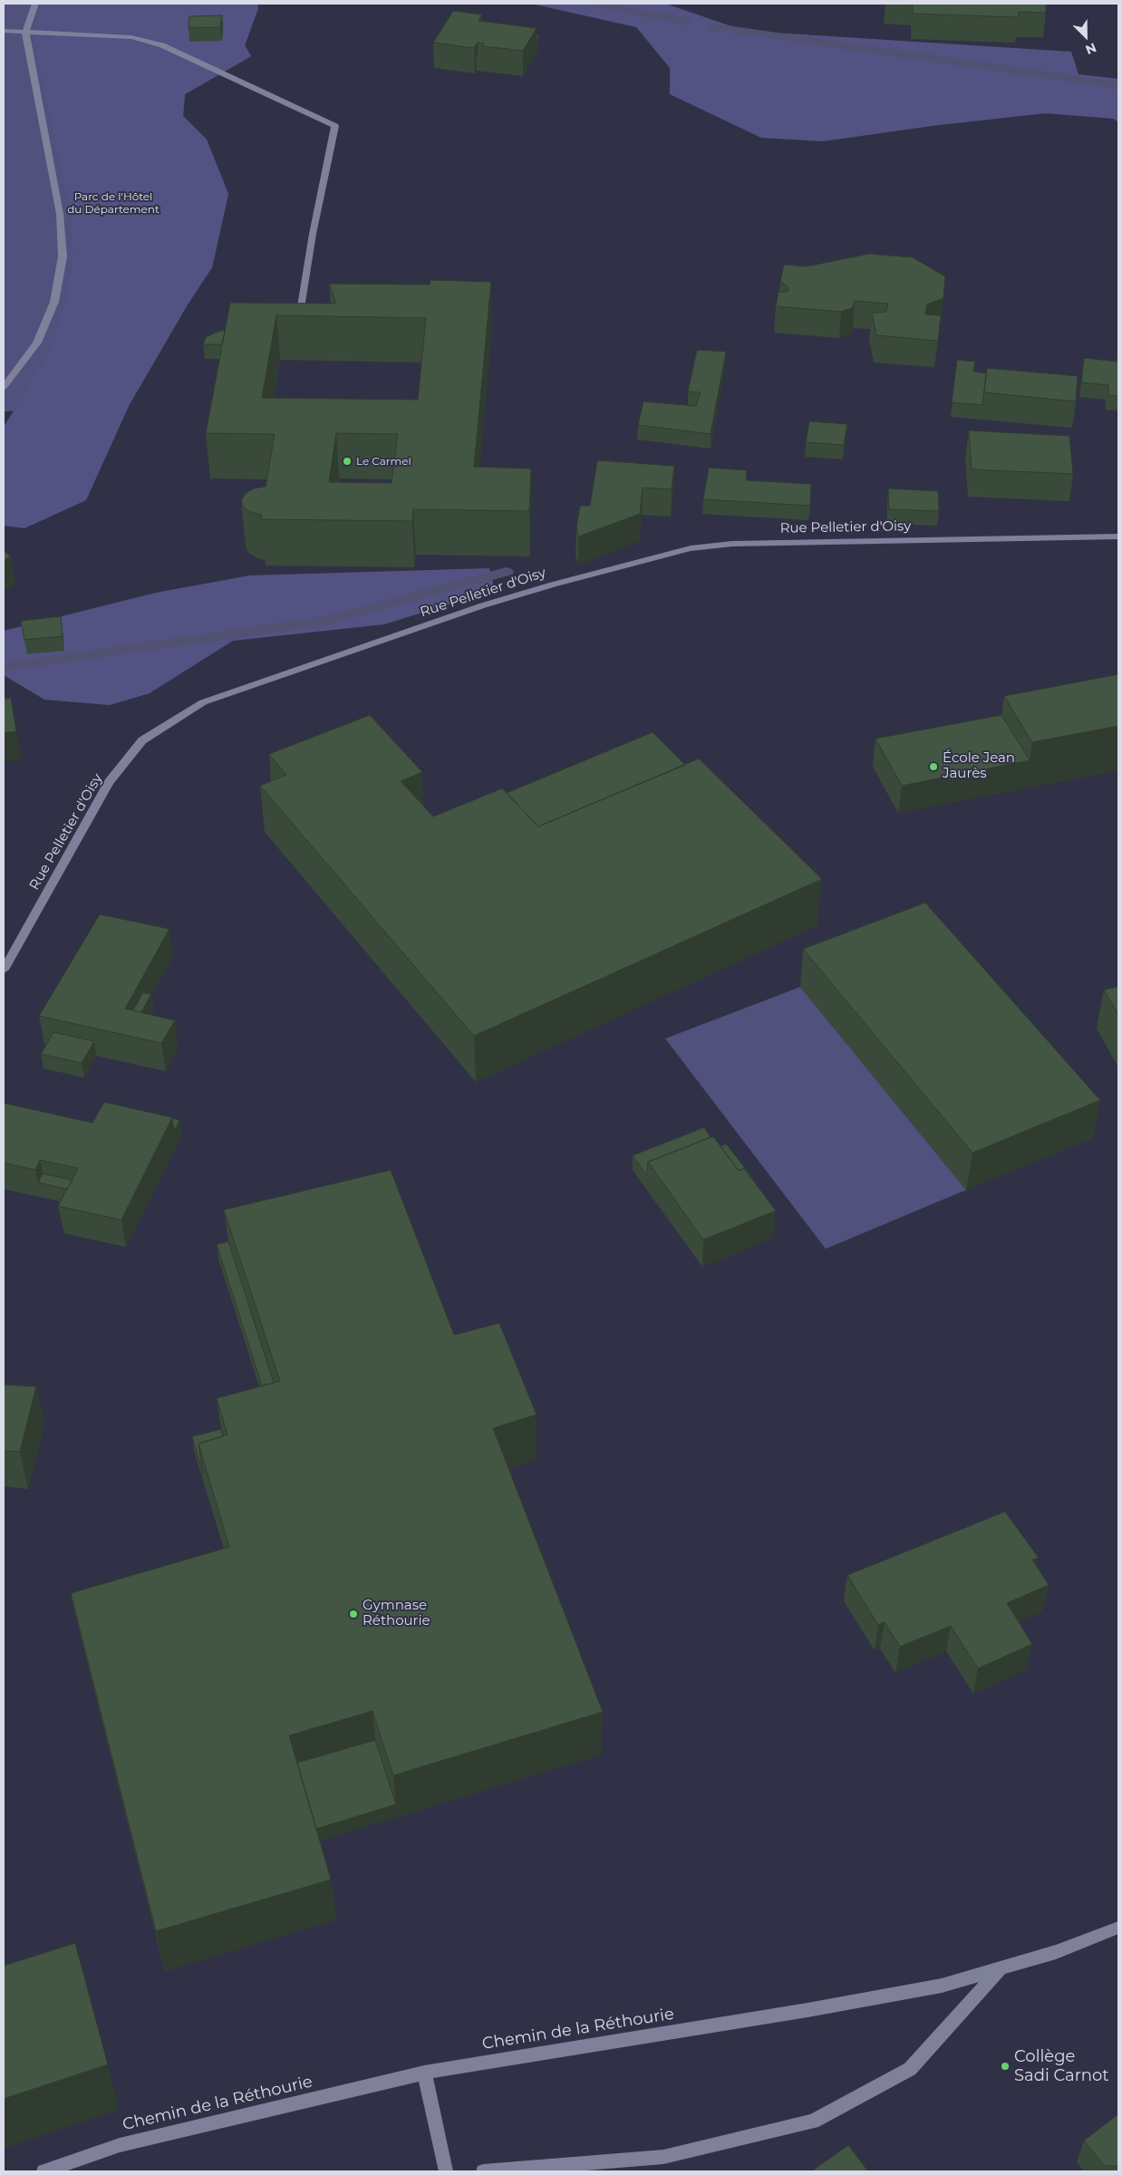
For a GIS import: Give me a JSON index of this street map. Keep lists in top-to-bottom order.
{
  "streets": {
    "street": ["Rue Pelletier d'Oisy", "Chemin de la Réthourie"]
  },
  "parks": ["Parc de l'Hôtel du Département"],
  "places": [
    "Le Carmel",
    "École Jean Jaurès",
    "Gymnase Réthourie",
    "Collège Sadi Carnot"
  ],
  "north": "bottom right"
}
